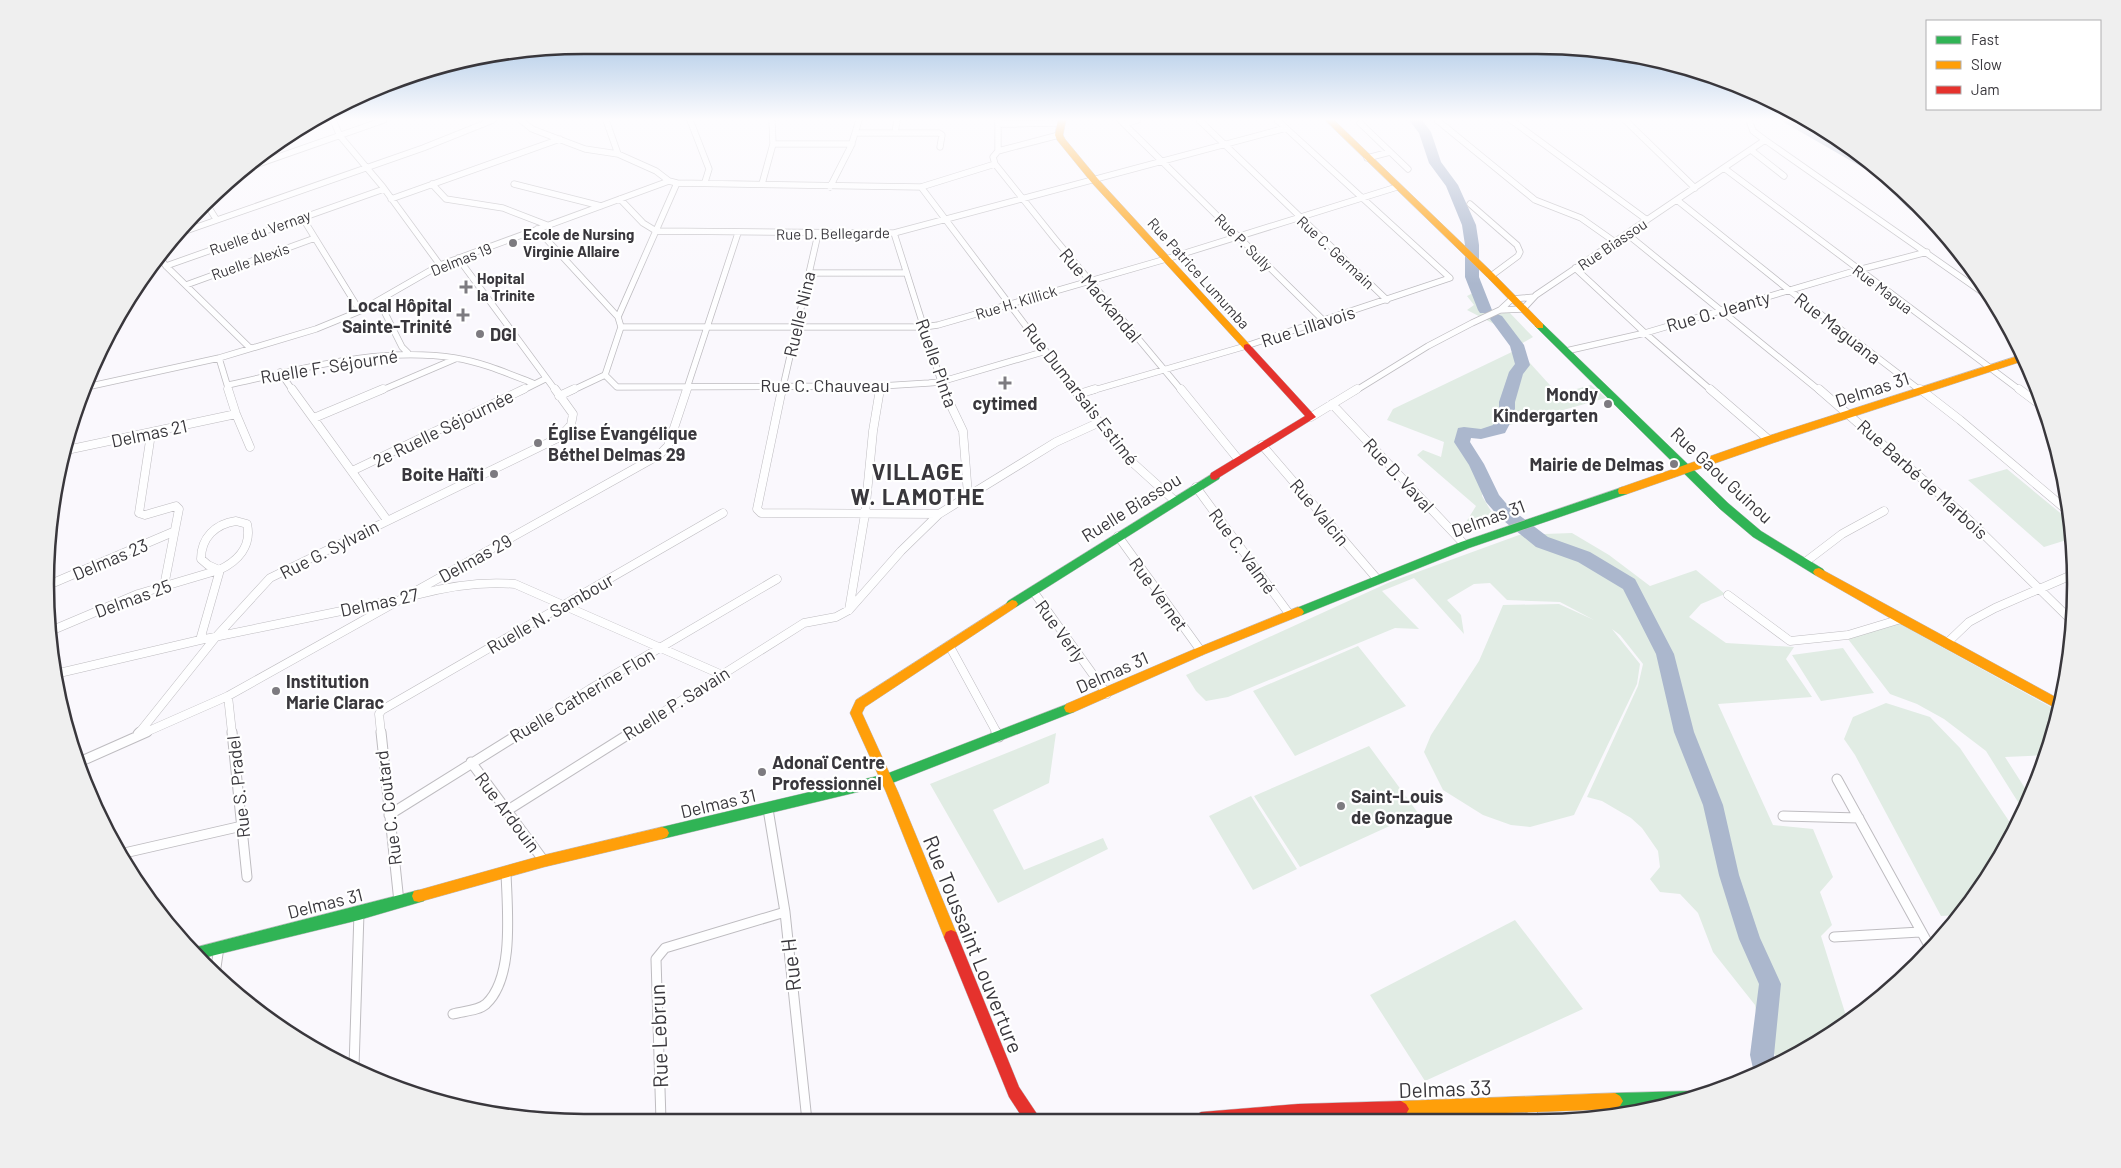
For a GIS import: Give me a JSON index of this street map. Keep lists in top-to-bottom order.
{
  "streets": {
    "street": [
      "Ruelle du Vernay",
      "Rue D. Bellegarde",
      "Rue P. Sully",
      "Rue Biassou",
      "Rue C. Germain",
      "Delmas 19",
      "Ruelle Alexis",
      "Rue Patrice Lumumba",
      "Rue Magua",
      "Rue Mackandal",
      "Rue H. Killick",
      "Rue O. Jeanty",
      "Ruelle Nina",
      "Rue Lillavois",
      "Rue Maguana",
      "Ruelle Pinta",
      "Ruelle F. Séjourné",
      "Rue C. Chauveau",
      "Delmas 31",
      "Rue Dumarsais Estimé",
      "2e Ruelle Séjournée",
      "Delmas 21",
      "Rue D. Vaval",
      "Rue Gaou Guinou",
      "Rue Barbé de Marbois",
      "Ruelle Biassou",
      "Rue Valcin",
      "Rue G. Sylvain",
      "Rue C. Valmé",
      "Delmas 29",
      "Delmas 23",
      "Rue Vernet",
      "Delmas 25",
      "Delmas 27",
      "Ruelle N. Sambour",
      "Rue Verly",
      "Ruelle Catherine Flon",
      "Ruelle P. Savain",
      "Rue S. Pradel",
      "Rue C. Coutard",
      "Rue Ardouin",
      "Rue Toussaint Louverture",
      "Rue H",
      "Rue Lebrun",
      "Delmas 33"
    ]
  },
  "crossings": [
    ["Rue D. Bellegarde", "Rue Patrice Lumumba"],
    ["Rue D. Bellegarde", "Rue Mackandal"],
    ["Rue D. Bellegarde", "Ruelle Nina"],
    ["Rue D. Bellegarde", "Ruelle Pinta"],
    ["Rue D. Bellegarde", "Rue Dumarsais Estimé"],
    ["Rue D. Bellegarde", "Delmas 29"],
    ["Rue P. Sully", "Rue H. Killick"],
    ["Rue P. Sully", "Rue Lillavois"],
    ["Rue Biassou", "Rue Maguana"],
    ["Rue Biassou", "Rue Gaou Guinou"],
    ["Rue Biassou", "Rue Barbé de Marbois"],
    ["Rue C. Germain", "Rue H. Killick"],
    ["Rue C. Germain", "Rue Lillavois"],
    ["Rue Patrice Lumumba", "Rue H. Killick"],
    ["Rue Patrice Lumumba", "Rue Lillavois"],
    ["Rue Patrice Lumumba", "Ruelle Biassou"],
    ["Rue Magua", "Rue O. Jeanty"],
    ["Rue Magua", "Delmas 31"],
    ["Rue Mackandal", "Rue H. Killick"],
    ["Rue Mackandal", "Rue Lillavois"],
    ["Rue Mackandal", "Ruelle Biassou"],
    ["Rue H. Killick", "Ruelle Nina"],
    ["Rue H. Killick", "Rue Lillavois"],
    ["Rue H. Killick", "Ruelle Pinta"],
    ["Rue H. Killick", "Rue Dumarsais Estimé"],
    ["Rue H. Killick", "Rue Gaou Guinou"],
    ["Rue H. Killick", "Delmas 29"],
    ["Rue O. Jeanty", "Rue Maguana"],
    ["Rue O. Jeanty", "Rue Gaou Guinou"],
    ["Rue O. Jeanty", "Rue Barbé de Marbois"],
    ["Ruelle Nina", "Rue C. Chauveau"],
    ["Rue Lillavois", "Rue Dumarsais Estimé"],
    ["Rue Maguana", "Delmas 31"],
    ["Ruelle Pinta", "Rue C. Chauveau"],
    ["Ruelle F. Séjourné", "2e Ruelle Séjournée"],
    ["Rue C. Chauveau", "Rue Dumarsais Estimé"],
    ["Rue C. Chauveau", "Delmas 29"],
    ["Delmas 31", "Rue D. Vaval"],
    ["Delmas 31", "Rue Gaou Guinou"],
    ["Delmas 31", "Rue Barbé de Marbois"],
    ["Delmas 31", "Ruelle Biassou"],
    ["Delmas 31", "Rue Valcin"],
    ["Delmas 31", "Rue C. Valmé"],
    ["Delmas 31", "Rue Vernet"],
    ["Delmas 31", "Rue Verly"],
    ["Delmas 31", "Rue C. Coutard"],
    ["Delmas 31", "Rue Ardouin"],
    ["Delmas 31", "Rue Toussaint Louverture"],
    ["Delmas 31", "Rue H"],
    ["Rue Dumarsais Estimé", "Ruelle Biassou"],
    ["Rue D. Vaval", "Ruelle Biassou"],
    ["Ruelle Biassou", "Rue Valcin"],
    ["Ruelle Biassou", "Rue C. Valmé"],
    ["Ruelle Biassou", "Rue Vernet"],
    ["Ruelle Biassou", "Rue Verly"],
    ["Ruelle Biassou", "Rue Toussaint Louverture"],
    ["Rue G. Sylvain", "Delmas 29"],
    ["Rue G. Sylvain", "Delmas 27"],
    ["Delmas 29", "Delmas 27"],
    ["Delmas 29", "Rue S. Pradel"],
    ["Delmas 27", "Ruelle N. Sambour"],
    ["Delmas 27", "Ruelle Catherine Flon"],
    ["Delmas 27", "Ruelle P. Savain"],
    ["Ruelle N. Sambour", "Rue C. Coutard"],
    ["Ruelle Catherine Flon", "Rue C. Coutard"],
    ["Ruelle Catherine Flon", "Rue Ardouin"],
    ["Ruelle P. Savain", "Rue Ardouin"],
    ["Rue H", "Rue Lebrun"]
  ],
  "districts": ["VILLAGE W. LAMOTHE"],
  "places": {
    "other": [
      "Ecole de Nursing Virginie Allaire",
      "DGI",
      "Mondy Kindergarten",
      "Église Évangélique Béthel Delmas 29",
      "Mairie de Delmas",
      "Boite Haïti",
      "Institution Marie Clarac",
      "Adonaï Centre Professionnel",
      "Saint-Louis de Gonzague"
    ],
    "health": ["Hopital la Trinite", "Local Hôpital Sainte-Trinité", "cytimed"]
  },
  "legend": ["Fast", "Slow", "Jam"]
}
